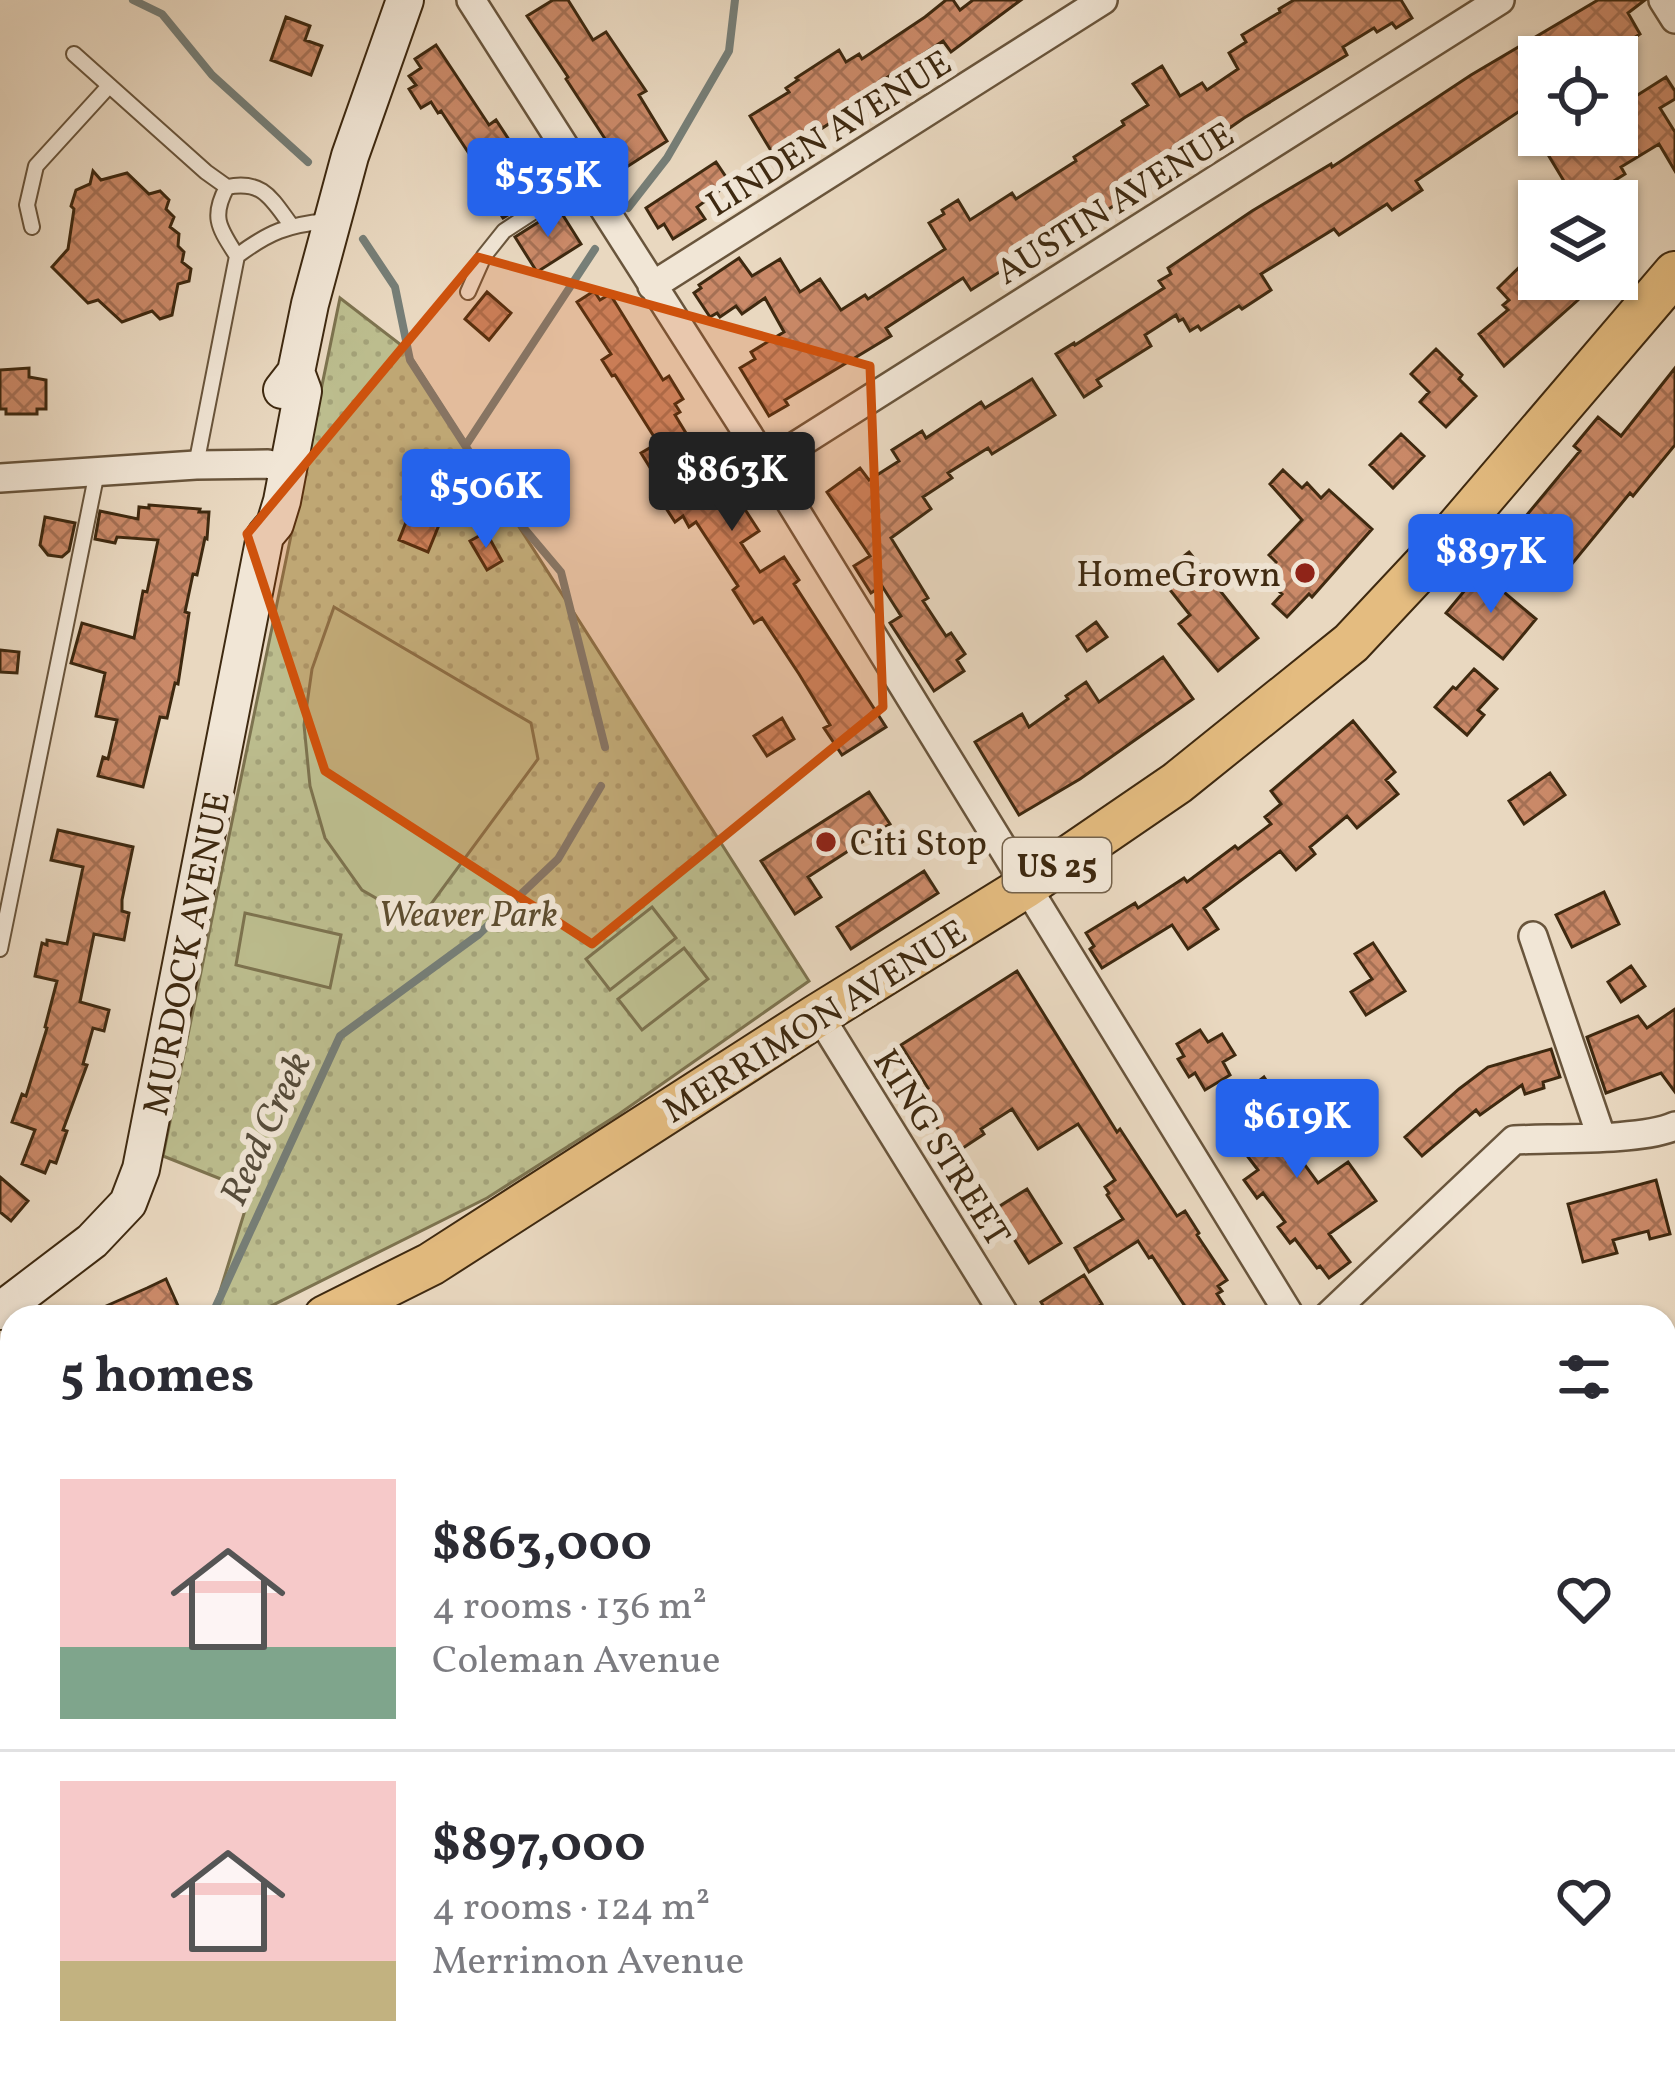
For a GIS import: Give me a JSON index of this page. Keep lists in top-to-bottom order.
{
  "streets": {
    "main road": ["US 25", "MERRIMON AVENUE"],
    "street": [
      "LINDEN AVENUE",
      "AUSTIN AVENUE",
      "MURDOCK AVENUE",
      "KING STREET"
    ]
  },
  "crossings": [
    ["MERRIMON AVENUE", "KING STREET"]
  ],
  "water": ["Reed Creek"],
  "parks": ["Weaver Park"],
  "places": ["HomeGrown", "Citi Stop"],
  "page": {
    "price": [
      "$535K",
      "$863K",
      "$506K",
      "$897K",
      "$619K"
    ],
    "heading": "5 homes",
    "list": [
      {
        "name": "$863,000",
        "note": "4 rooms · 136 m² · Coleman Avenue"
      },
      {
        "name": "$897,000",
        "note": "4 rooms · 124 m² · Merrimon Avenue"
      }
    ]
  }
}
